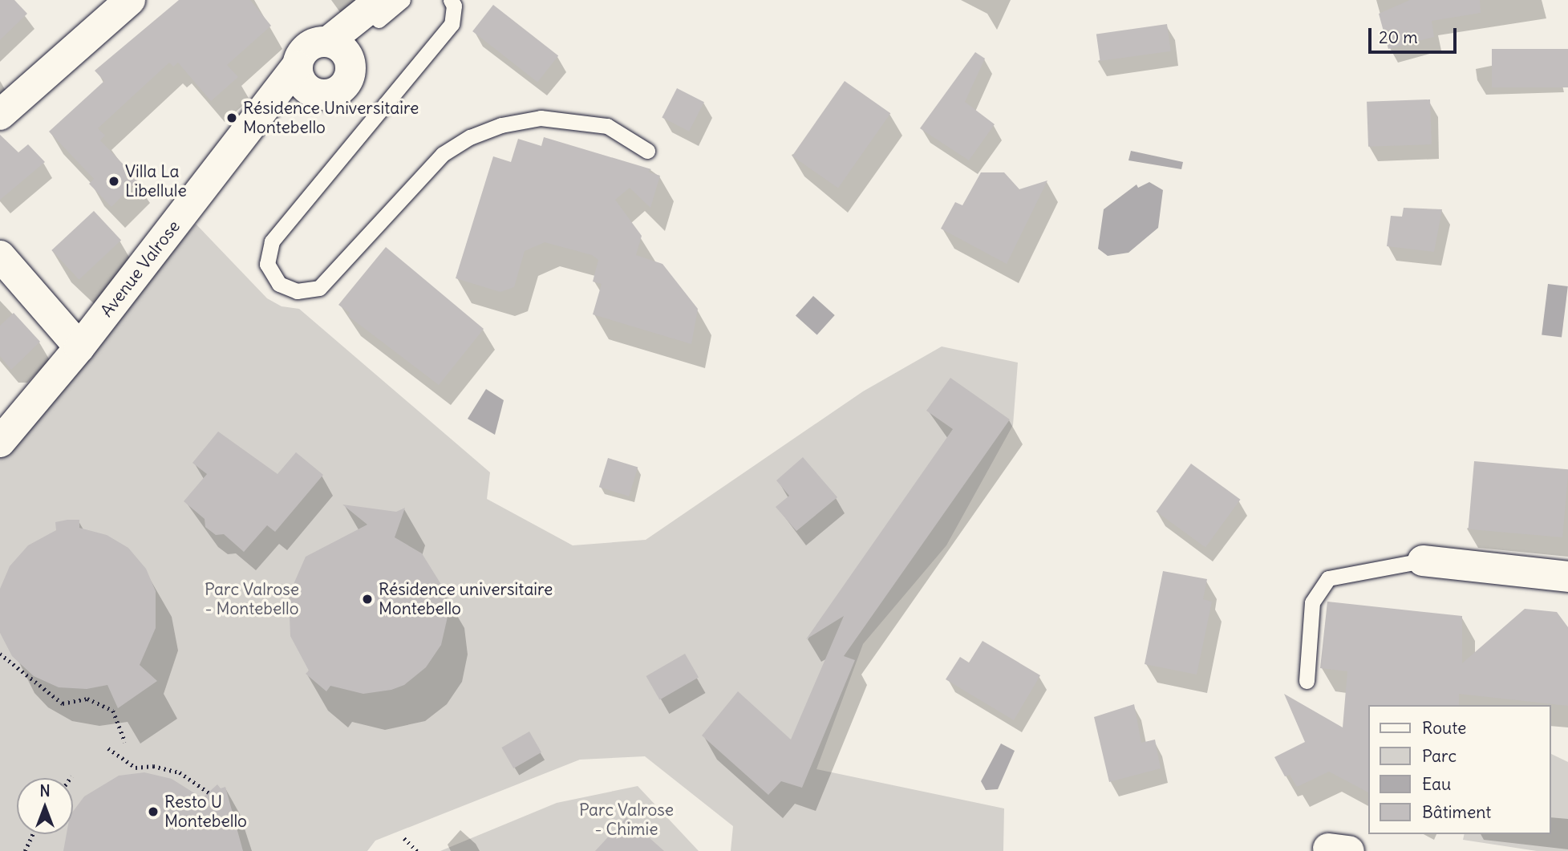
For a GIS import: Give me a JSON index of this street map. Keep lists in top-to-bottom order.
{
  "streets": {
    "street": ["Avenue Valrose"]
  },
  "parks": ["Parc Valrose - Montebello", "Parc Valrose - Chimie"],
  "places": [
    "Résidence Universitaire Montebello",
    "Villa La Libellule",
    "Résidence universitaire Montebello",
    "Resto U Montebello"
  ],
  "legend": [
    "Route",
    "Parc",
    "Eau",
    "Bâtiment"
  ],
  "scale_bar": "20 m",
  "north": "top"
}
